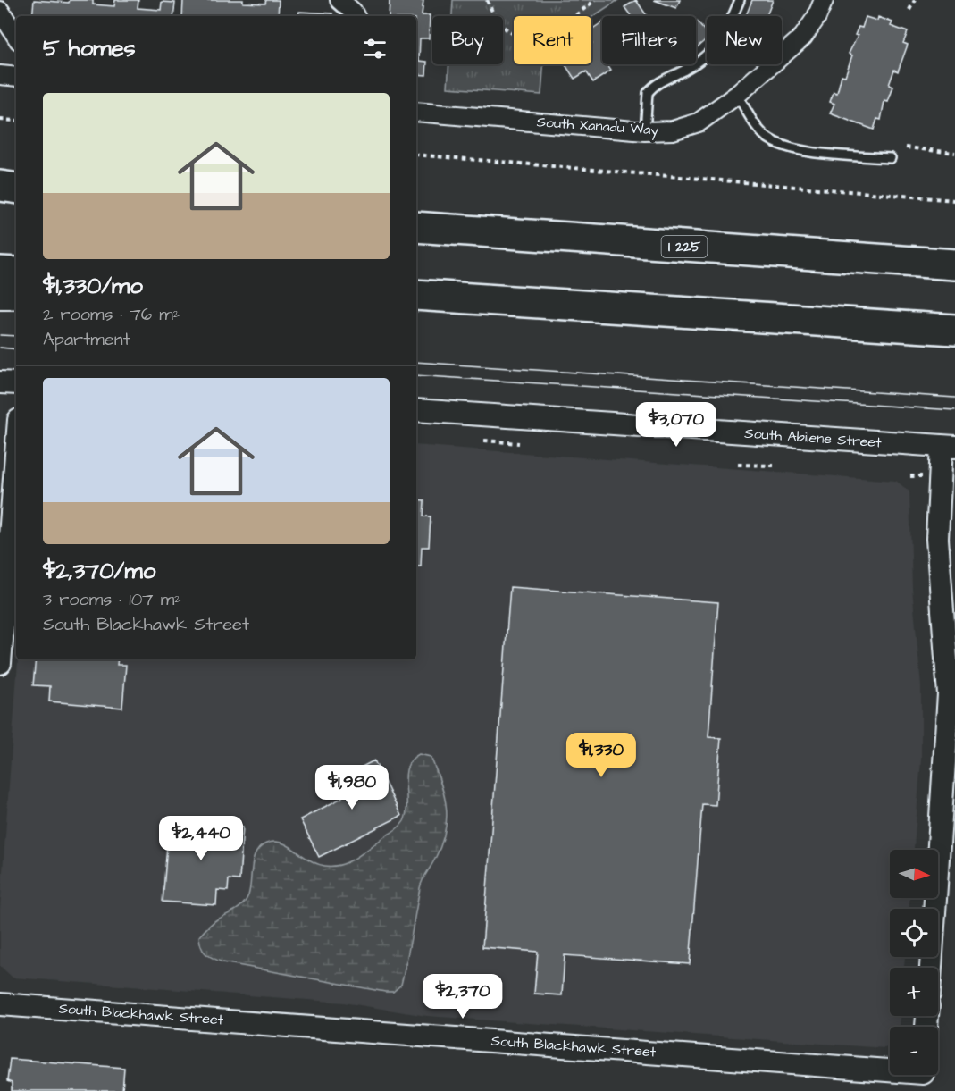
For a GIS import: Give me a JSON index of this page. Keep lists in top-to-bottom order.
{
  "streets": {
    "highway": ["I 225"],
    "street": ["South Xanadu Way", "South Abilene Street", "South Blackhawk Street"]
  },
  "north": "right",
  "page": {
    "chip": [
      "Buy",
      "Rent",
      "Filters",
      "New"
    ],
    "heading": "5 homes",
    "list": [
      {
        "name": "$1,330/mo",
        "note": "2 rooms · 76 m² · Apartment"
      },
      {
        "name": "$2,370/mo",
        "note": "3 rooms · 107 m² · South Blackhawk Street"
      }
    ],
    "price": [
      "$3,070",
      "$1,330",
      "$1,980",
      "$2,440",
      "$2,370"
    ],
    "map_buttons": ["+", "−"]
  }
}
